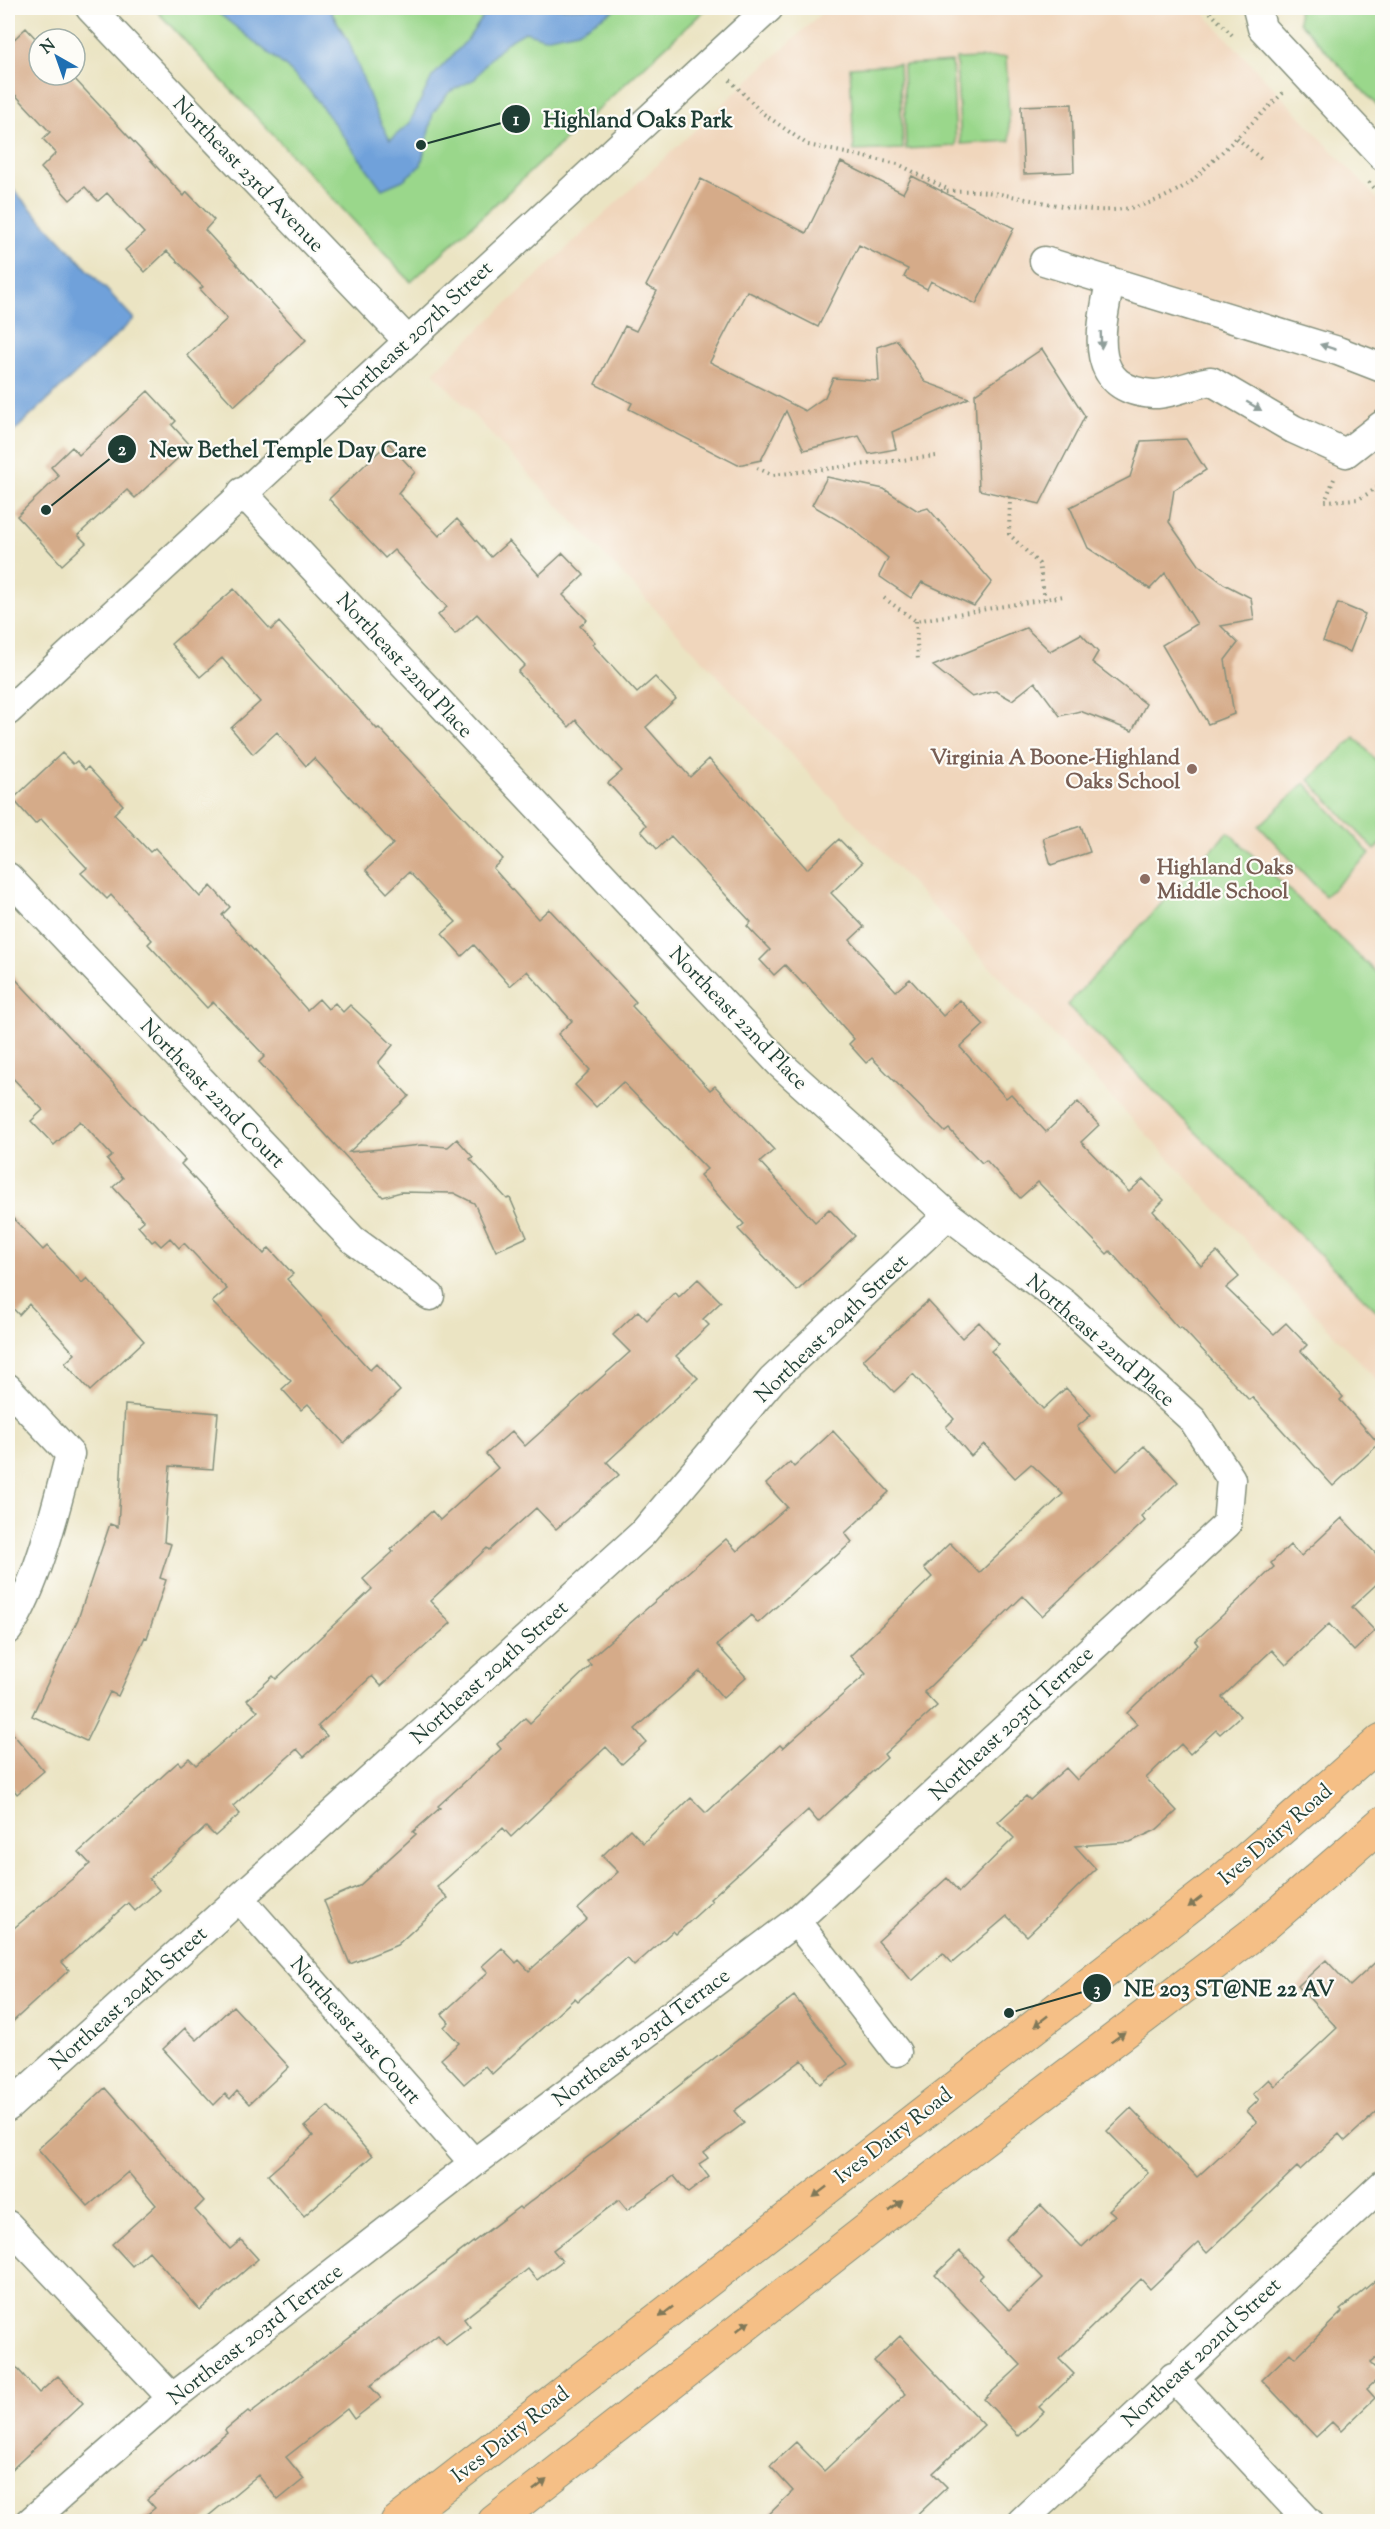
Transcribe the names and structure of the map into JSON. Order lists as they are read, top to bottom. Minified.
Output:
{"streets":{"main road":["Ives Dairy Road"],"street":["Northeast 23rd Avenue","Northeast 207th Street","Northeast 22nd Place","Northeast 22nd Court","Northeast 204th Street","Northeast 203rd Terrace","Northeast 21st Court","Northeast 202nd Street"]},"crossings":[["Northeast 23rd Avenue","Northeast 207th Street"],["Northeast 207th Street","Northeast 22nd Place"],["Northeast 22nd Place","Northeast 204th Street"],["Northeast 22nd Place","Northeast 203rd Terrace"],["Northeast 204th Street","Northeast 21st Court"],["Northeast 203rd Terrace","Northeast 21st Court"]],"places":["Highland Oaks Park","New Bethel Temple Day Care","Virginia A Boone-Highland Oaks School","Highland Oaks Middle School","NE 203 ST@NE 22 AV"],"north":"top left"}
